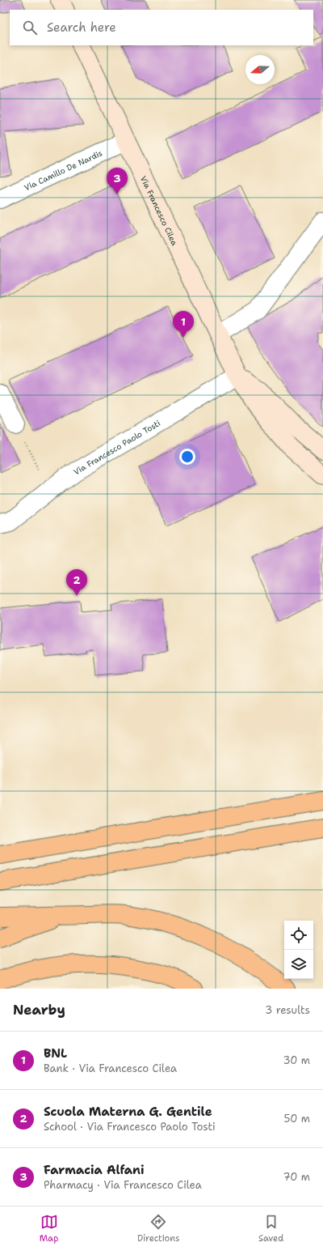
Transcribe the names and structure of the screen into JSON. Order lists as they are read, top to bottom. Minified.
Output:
{"streets":{"main road":["Via Francesco Cilea"],"street":["Via Camillo De Nardis","Via Francesco Paolo Tosti"]},"crossings":[["Via Camillo De Nardis","Via Francesco Cilea"],["Via Francesco Cilea","Via Francesco Paolo Tosti"]],"north":"left","page":{"search":"Search here","pins":["3","1","2"],"heading":["Nearby","3 results"],"list":[{"mark":"1","name":"BNL","note":"Bank · Via Francesco Cilea","value":"30 m"},{"mark":"2","name":"Scuola Materna G. Gentile","note":"School · Via Francesco Paolo Tosti","value":"50 m"},{"mark":"3","name":"Farmacia Alfani","note":"Pharmacy · Via Francesco Cilea","value":"70 m"}],"nav":["Map","Directions","Saved"]}}
